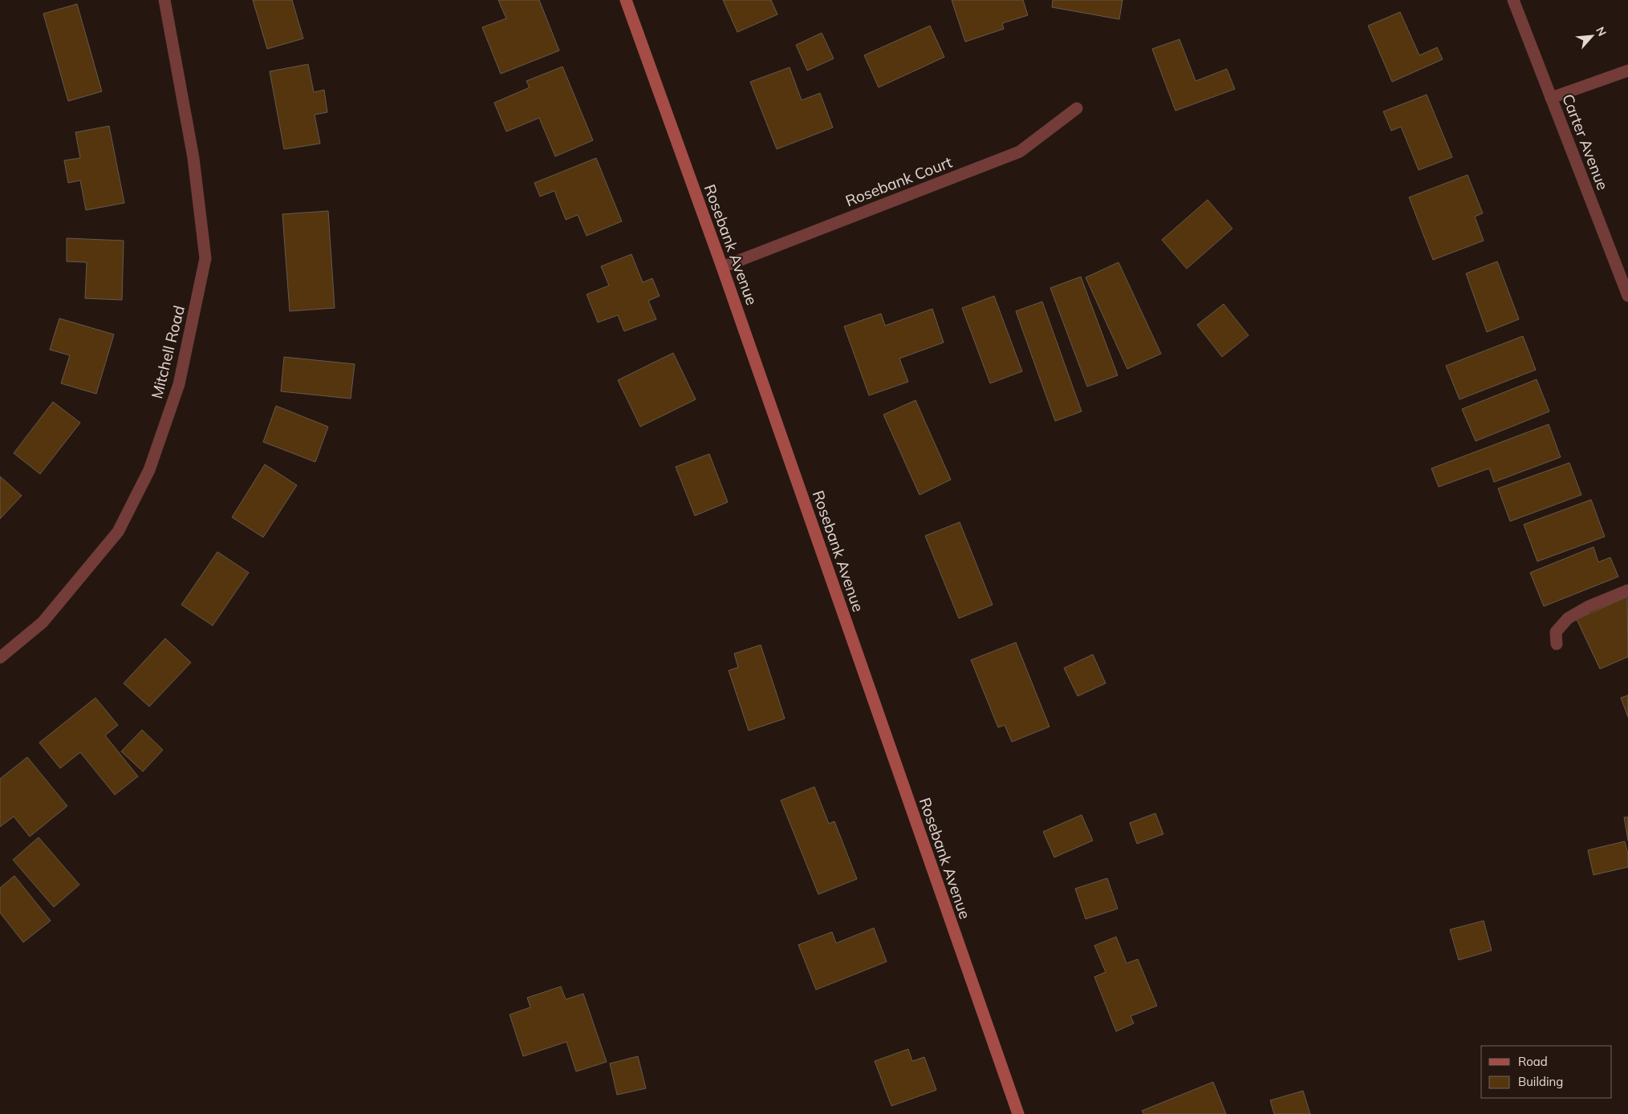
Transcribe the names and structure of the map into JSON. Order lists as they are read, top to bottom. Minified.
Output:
{"streets":{"street":["Carter Avenue","Rosebank Court","Rosebank Avenue","Mitchell Road"]},"crossings":[["Rosebank Court","Rosebank Avenue"]],"legend":["Road","Building"],"north":"top right"}
